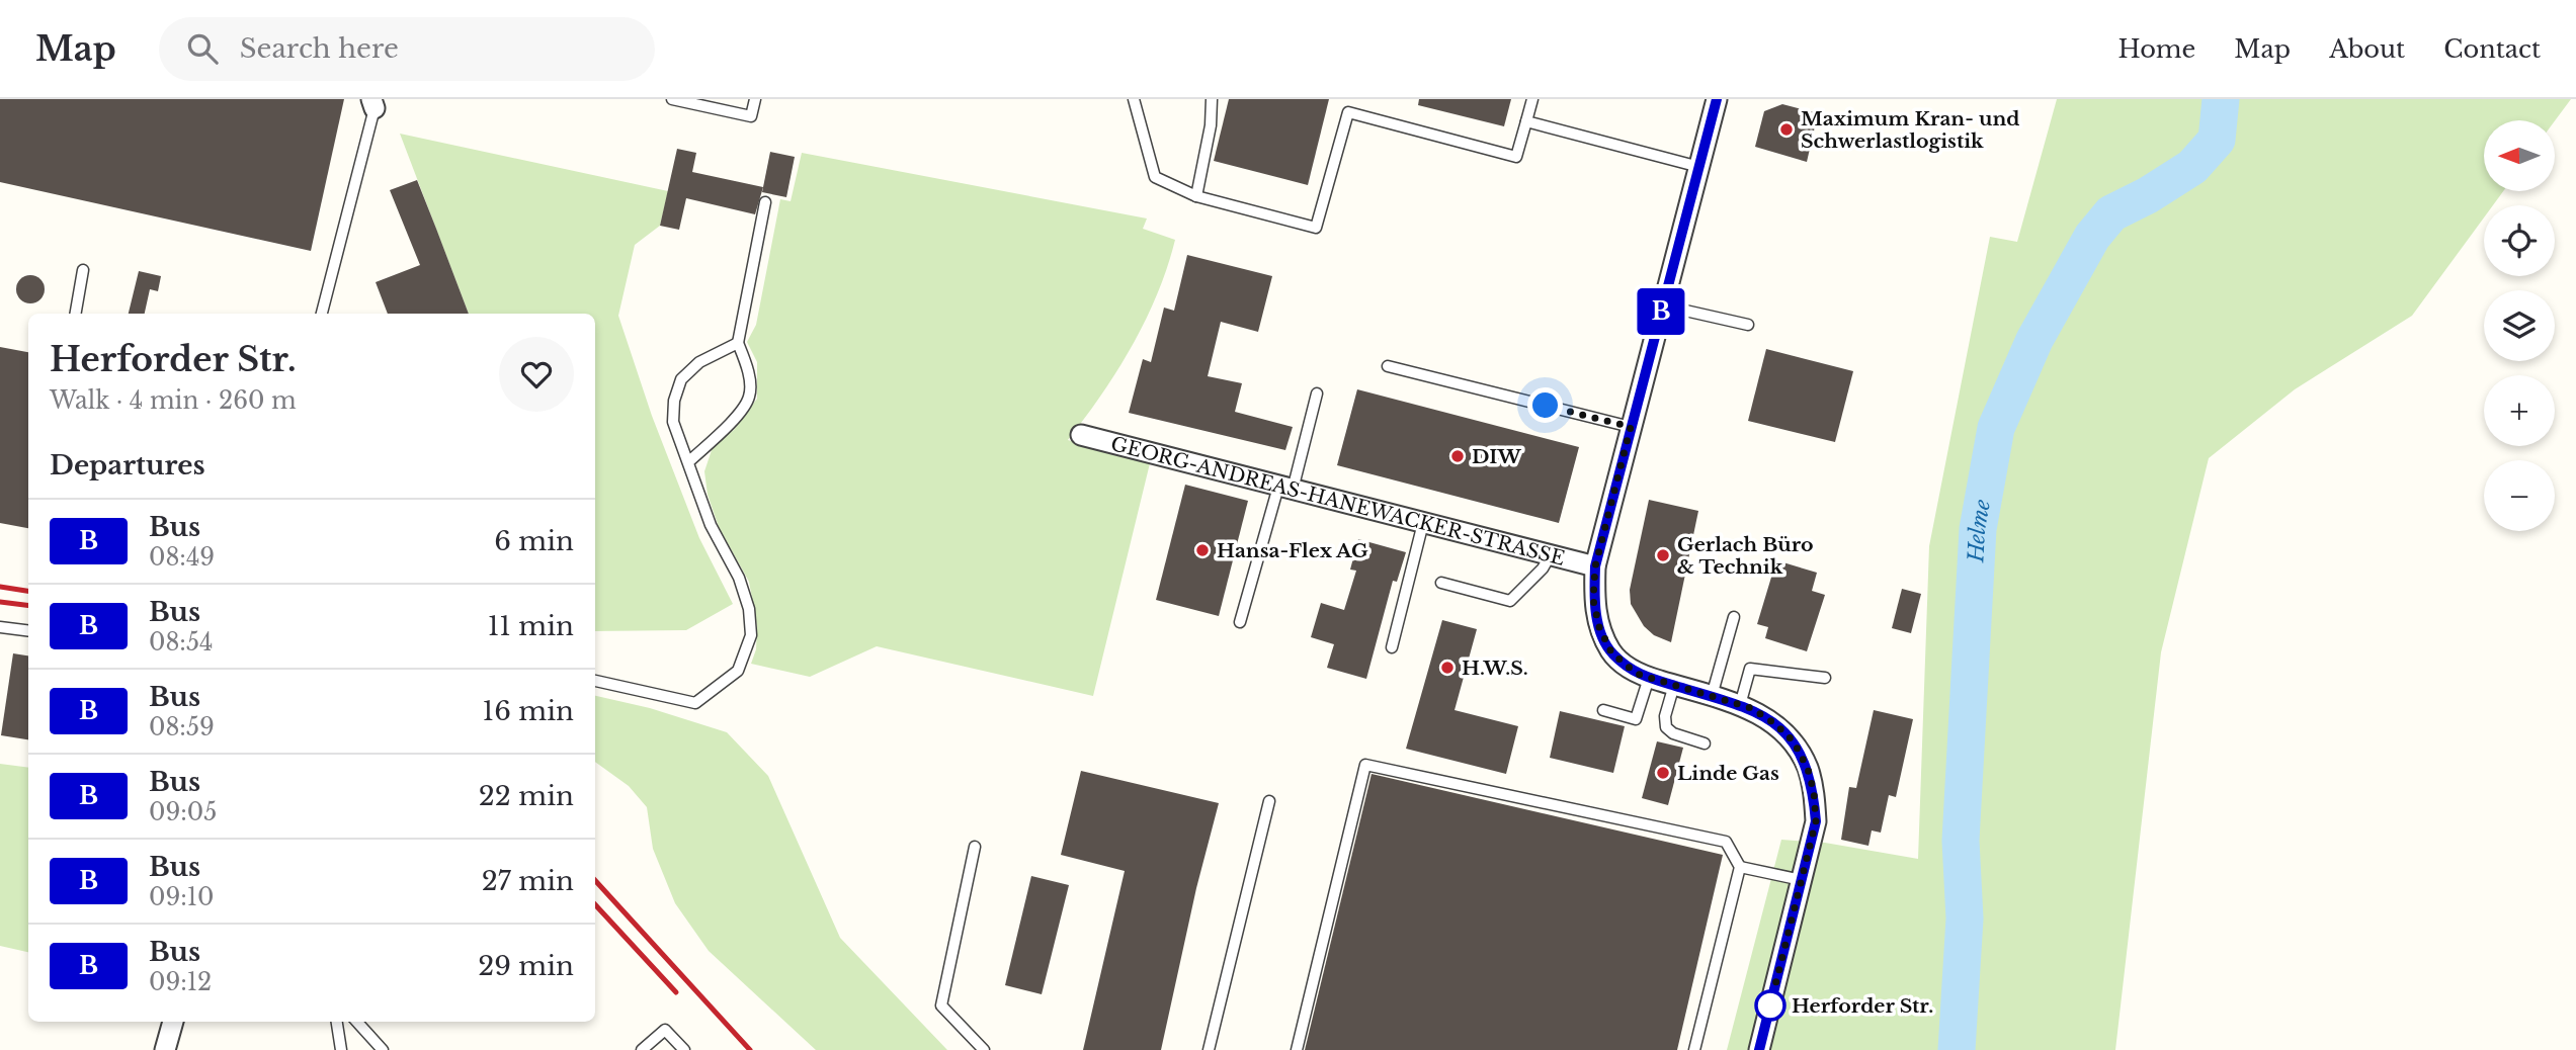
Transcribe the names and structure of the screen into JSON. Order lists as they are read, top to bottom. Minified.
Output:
{"streets":{"street":["GEORG-ANDREAS-HANEWACKER-STRASSE"]},"water":["Helme"],"places":["Maximum Kran- und Schwerlastlogistik","DIW","Hansa-Flex AG","Gerlach Büro & Technik","H.W.S.","Linde Gas","Herforder Str."],"lines":["bus line B"],"north":"left","page":{"header":"Map","search":"Search here","nav":["Home","Map","About","Contact"],"on_map":"B","map_buttons":["+","−"],"heading":[["Herforder Str.","Walk · 4 min · 260 m"],"Departures"],"list":[{"mark":"B","name":"Bus","note":"08:49","value":"6 min"},{"mark":"B","name":"Bus","note":"08:54","value":"11 min"},{"mark":"B","name":"Bus","note":"08:59","value":"16 min"},{"mark":"B","name":"Bus","note":"09:05","value":"22 min"},{"mark":"B","name":"Bus","note":"09:10","value":"27 min"},{"mark":"B","name":"Bus","note":"09:12","value":"29 min"}]}}
